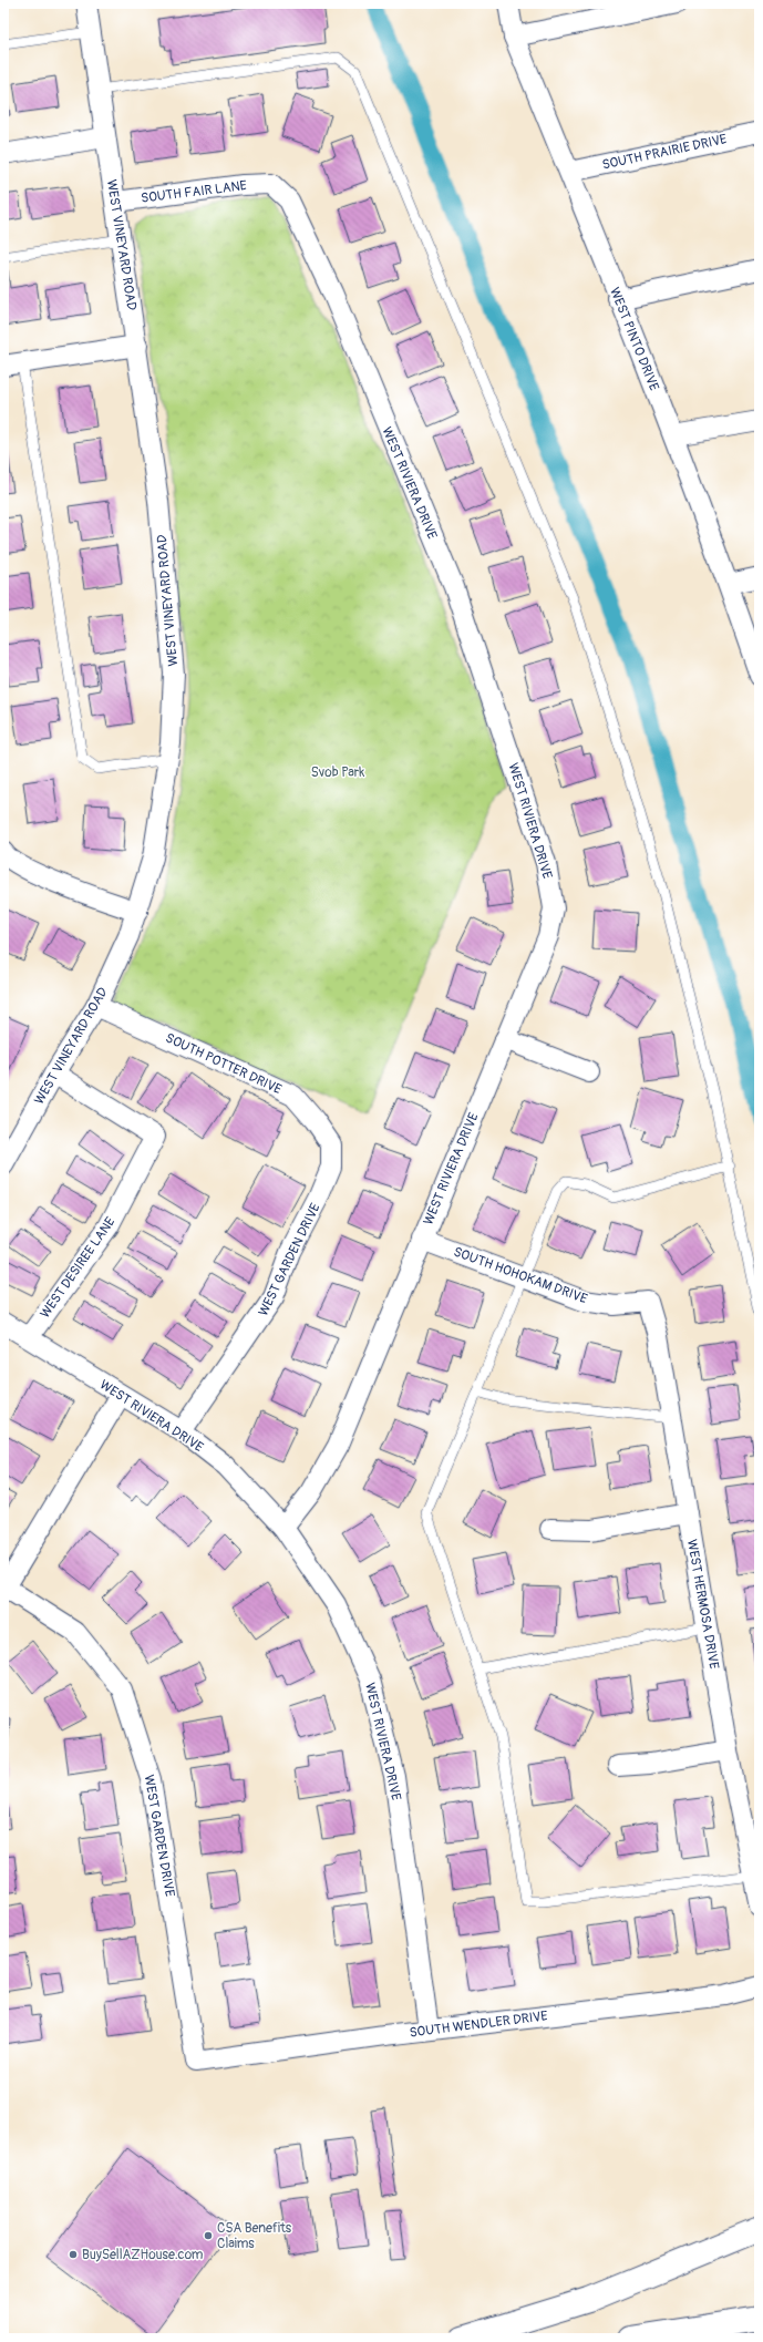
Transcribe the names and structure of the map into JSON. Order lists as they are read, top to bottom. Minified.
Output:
{"streets":{"street":["SOUTH PRAIRIE DRIVE","SOUTH FAIR LANE","WEST VINEYARD ROAD","WEST PINTO DRIVE","WEST RIVIERA DRIVE","SOUTH POTTER DRIVE","WEST GARDEN DRIVE","WEST DESIREE LANE","SOUTH HOHOKAM DRIVE","WEST HERMOSA DRIVE","SOUTH WENDLER DRIVE"]},"crossings":[["SOUTH PRAIRIE DRIVE","WEST PINTO DRIVE"],["SOUTH FAIR LANE","WEST VINEYARD ROAD"],["SOUTH FAIR LANE","WEST RIVIERA DRIVE"],["WEST VINEYARD ROAD","SOUTH POTTER DRIVE"],["WEST VINEYARD ROAD","WEST DESIREE LANE"],["WEST RIVIERA DRIVE","WEST GARDEN DRIVE"],["WEST RIVIERA DRIVE","WEST DESIREE LANE"],["WEST RIVIERA DRIVE","SOUTH HOHOKAM DRIVE"],["WEST RIVIERA DRIVE","SOUTH WENDLER DRIVE"],["SOUTH POTTER DRIVE","WEST GARDEN DRIVE"],["WEST GARDEN DRIVE","SOUTH WENDLER DRIVE"],["SOUTH HOHOKAM DRIVE","WEST HERMOSA DRIVE"]],"parks":["Svob Park"],"places":["CSA Benefits Claims","BuySellAZHouse.com"]}
